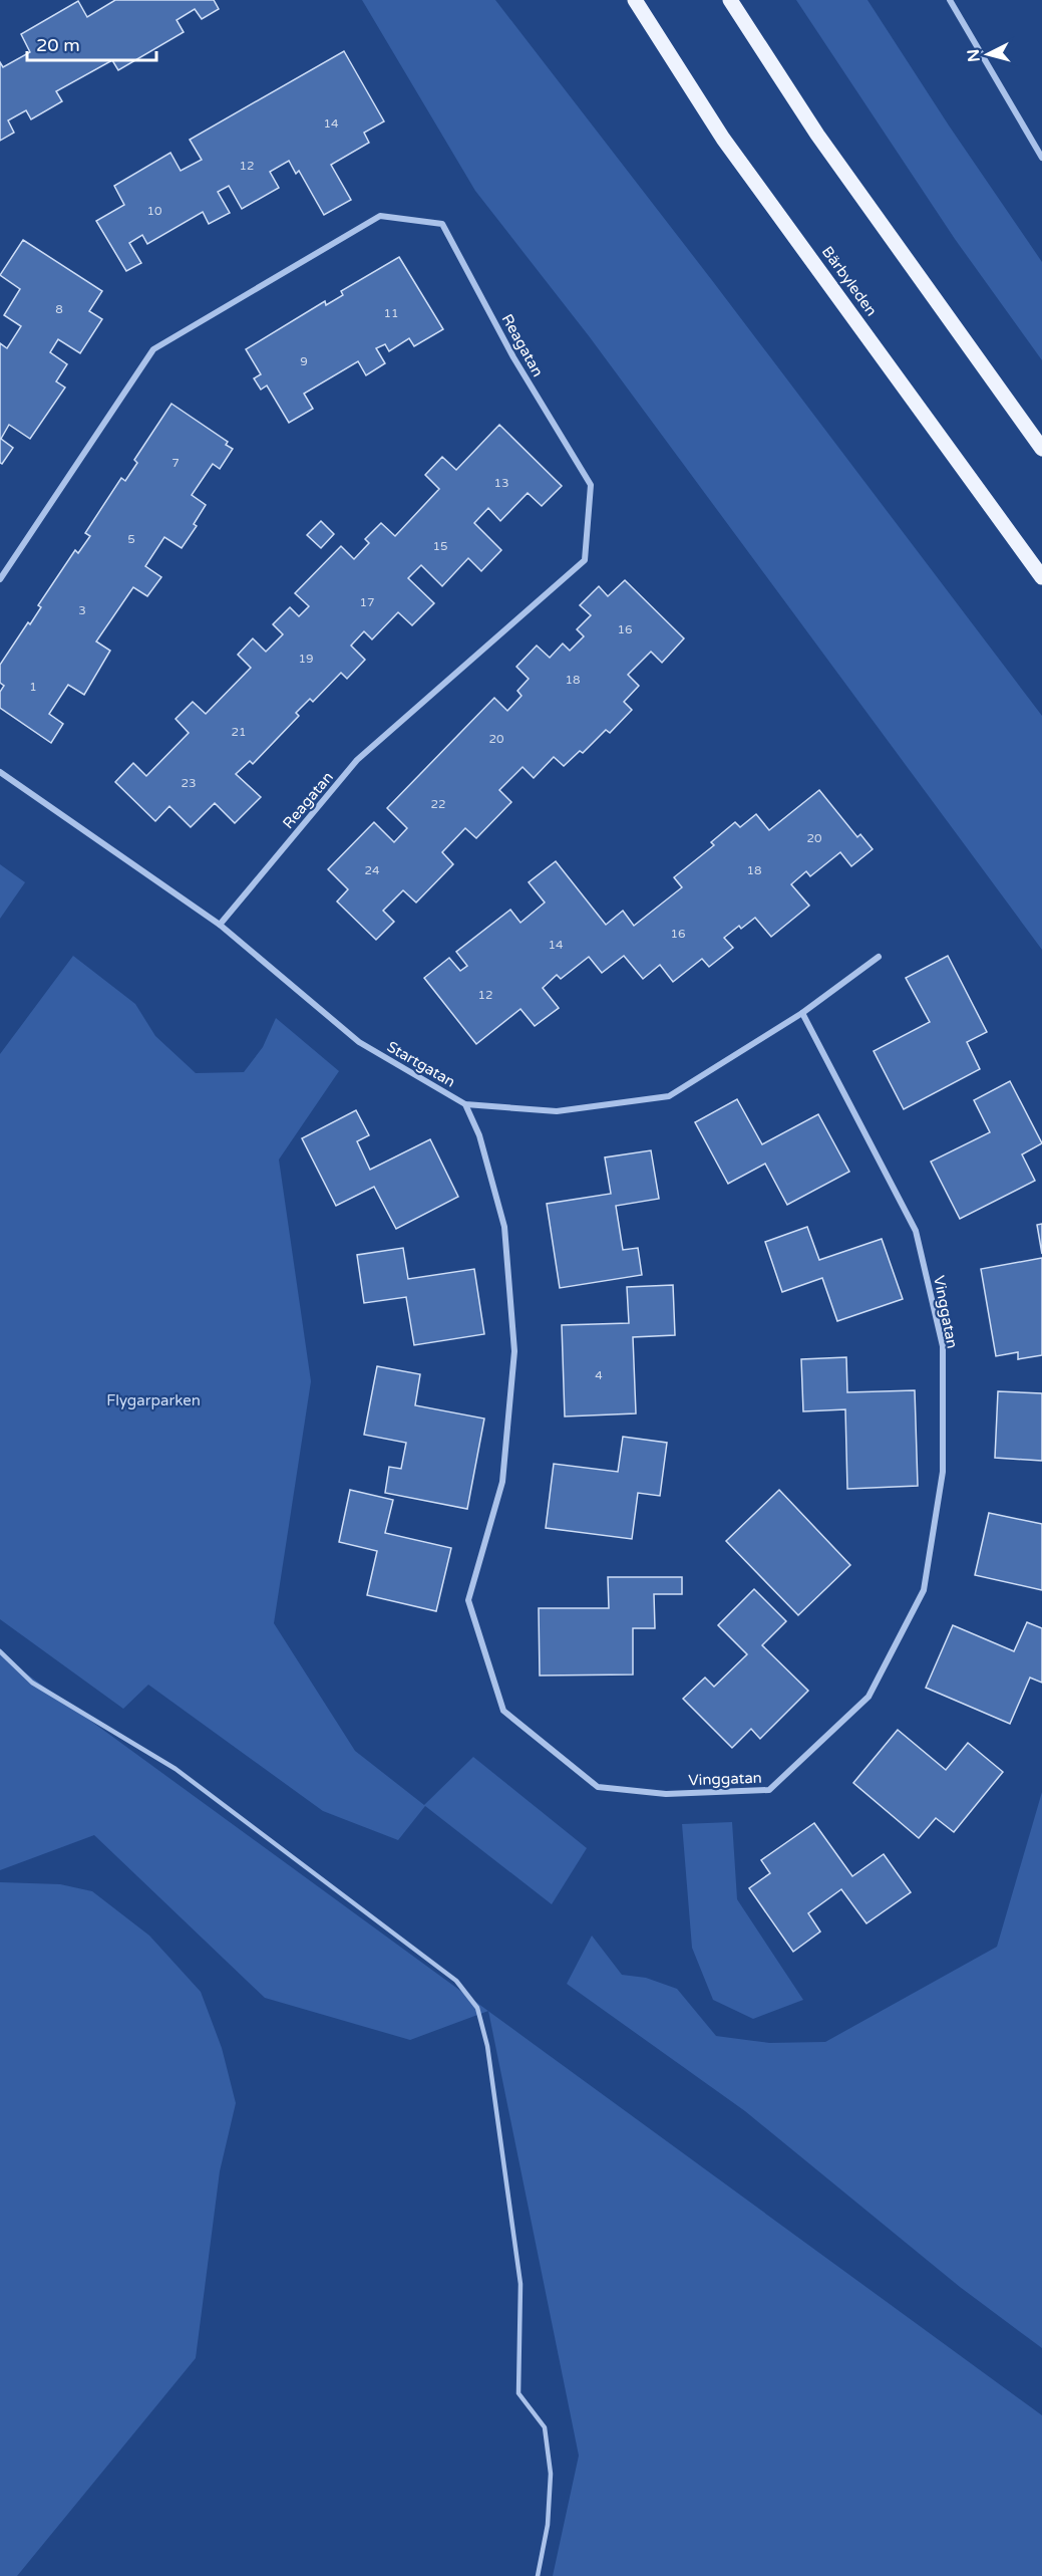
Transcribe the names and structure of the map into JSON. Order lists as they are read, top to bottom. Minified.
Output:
{"streets":{"main road":["Bärbyleden"],"street":["Reagatan","Startgatan","Vinggatan"]},"crossings":[["Reagatan","Startgatan"],["Startgatan","Vinggatan"]],"parks":["Flygarparken"],"house_numbers":["14","12","10","8","11","9","7","13","5","15","17","3","16","19","18","1","21","20","23","22","20","24","18","16","14","12","4"],"scale_bar":"20 m","north":"left"}
